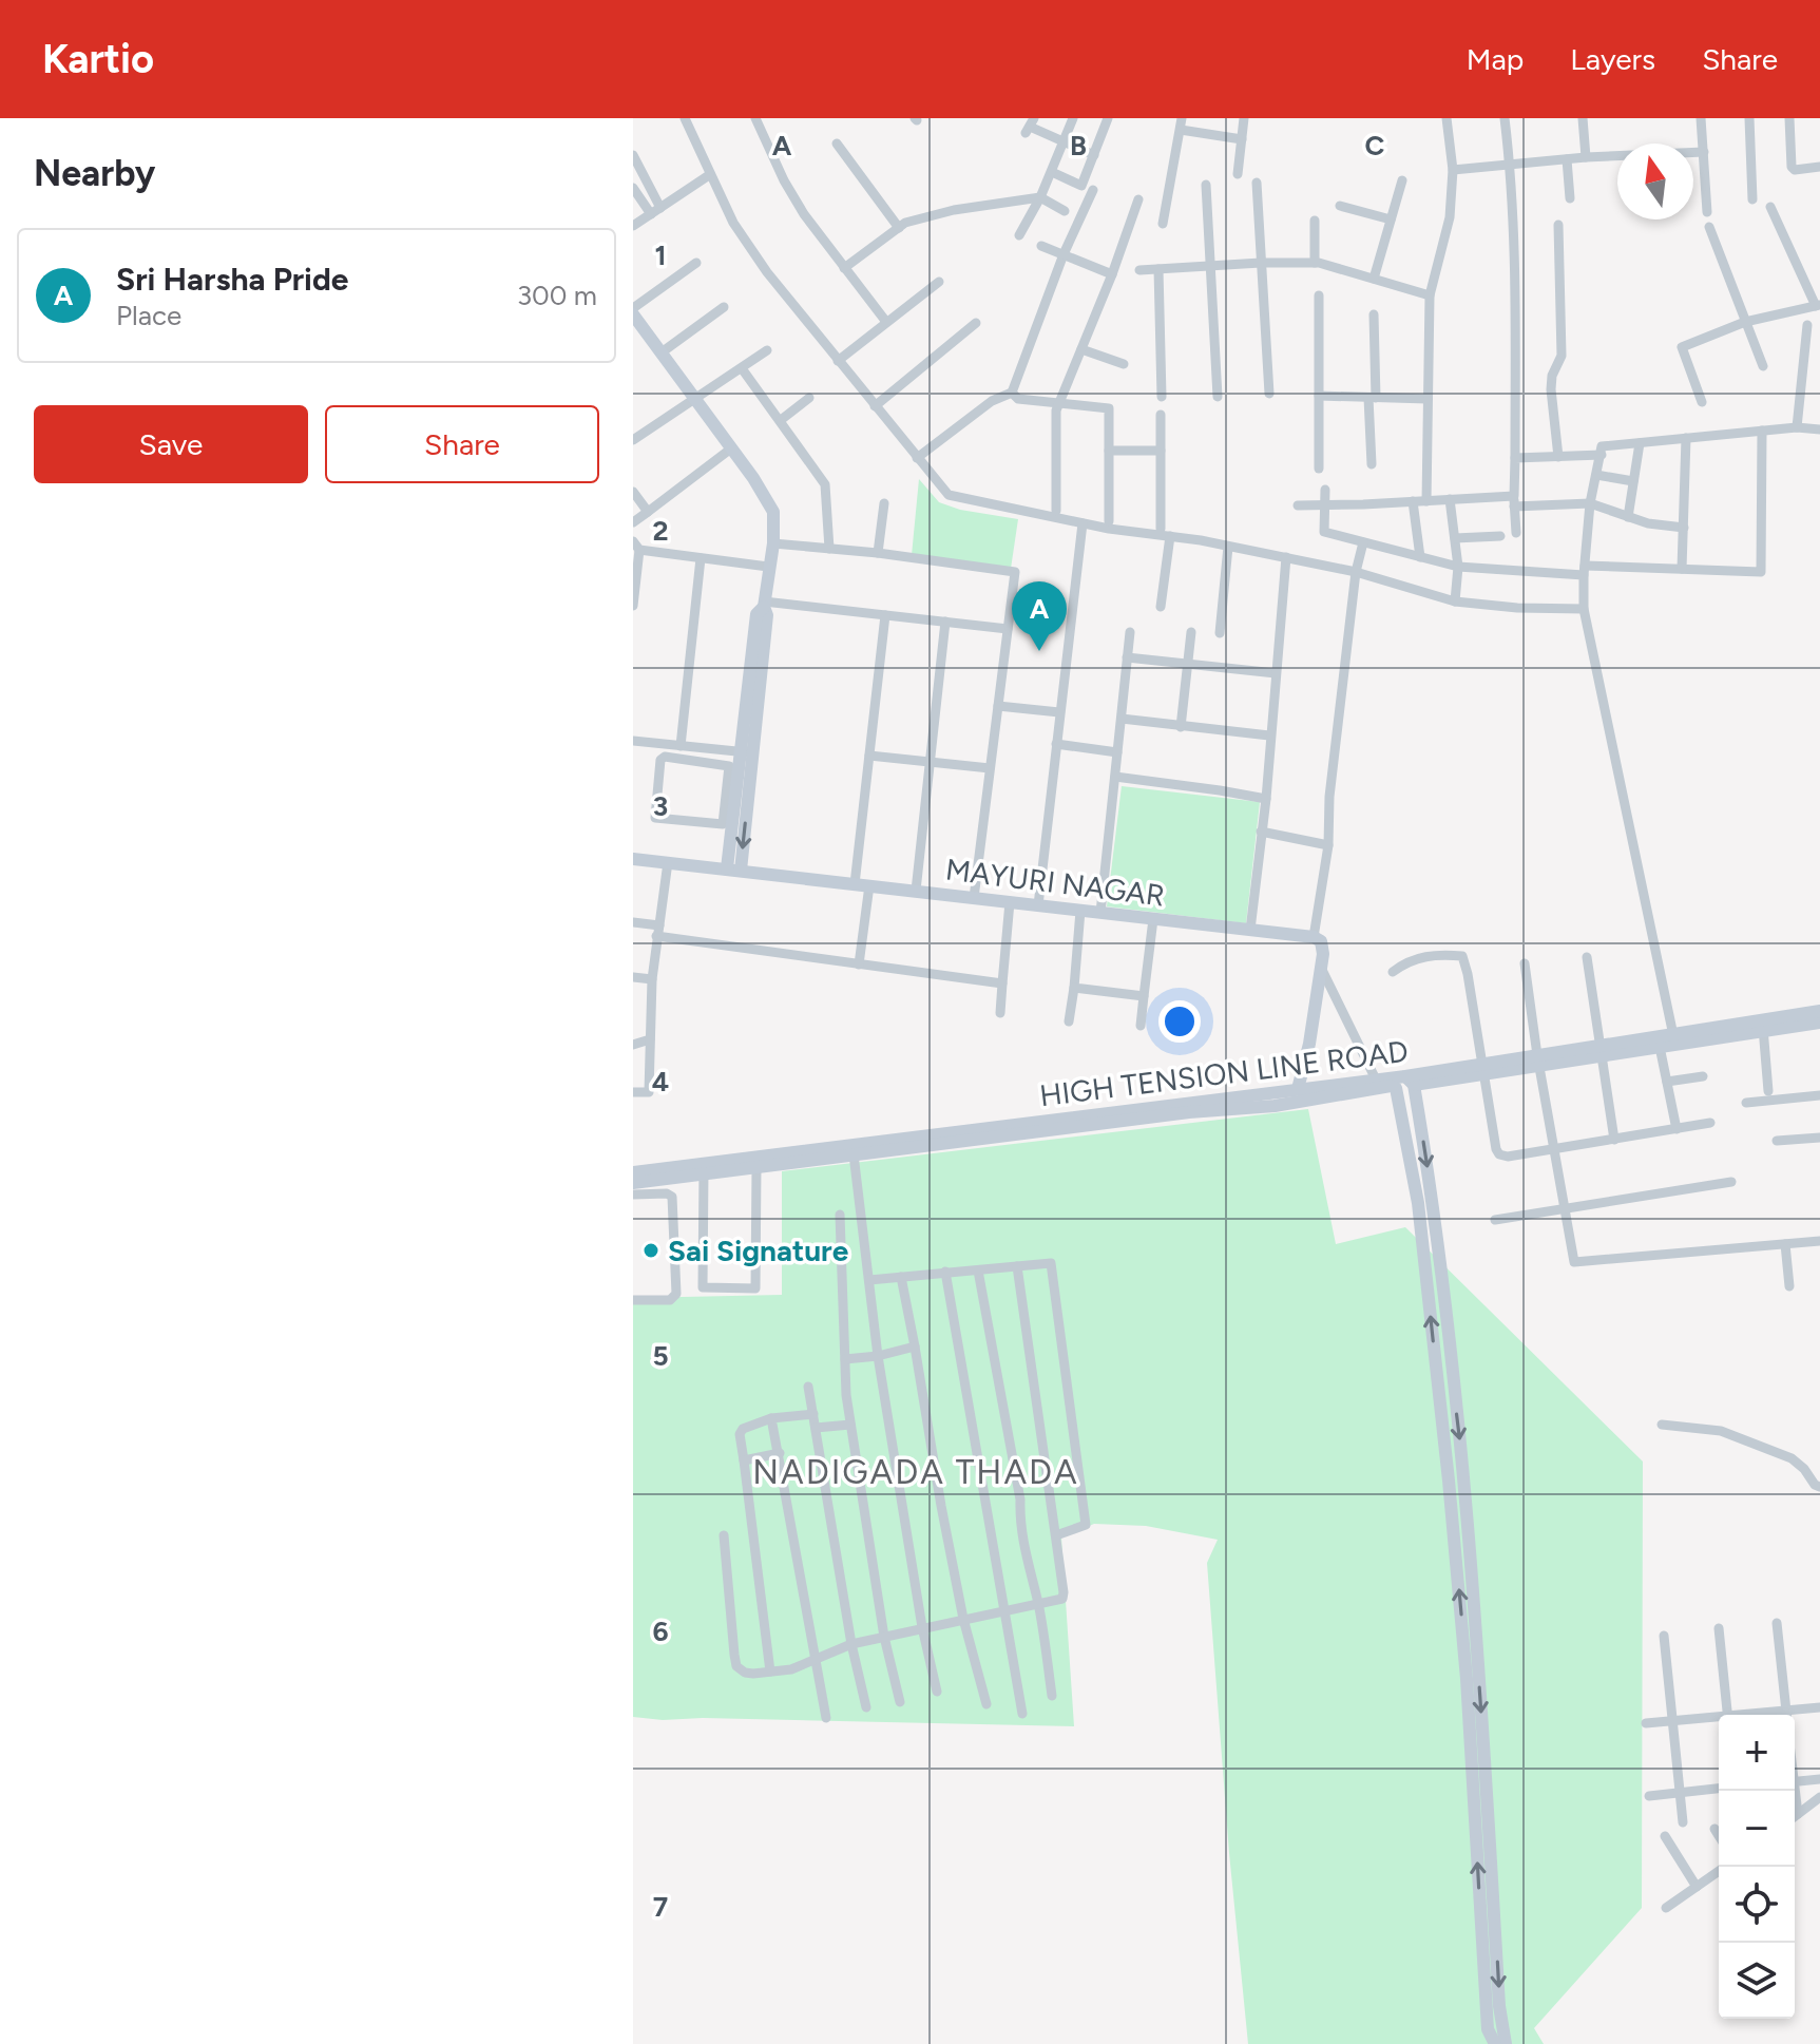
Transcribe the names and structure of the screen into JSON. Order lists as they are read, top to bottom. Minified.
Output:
{"streets":{"main road":["MAYURI NAGAR","HIGH TENSION LINE ROAD"]},"districts":["NADIGADA THADA"],"places":["Sai Signature"],"north":"top","page":{"header":"Kartio","nav":["Map","Layers","Share"],"heading":"Nearby","list":[{"mark":"A","name":"Sri Harsha Pride","note":"Place","value":"300 m"}],"buttons":["Save","Share"],"pins":"A","map_buttons":["+","−"]},"grid":{"columns":["A","B","C"],"rows":["1","2","3","4","5","6","7"]}}
